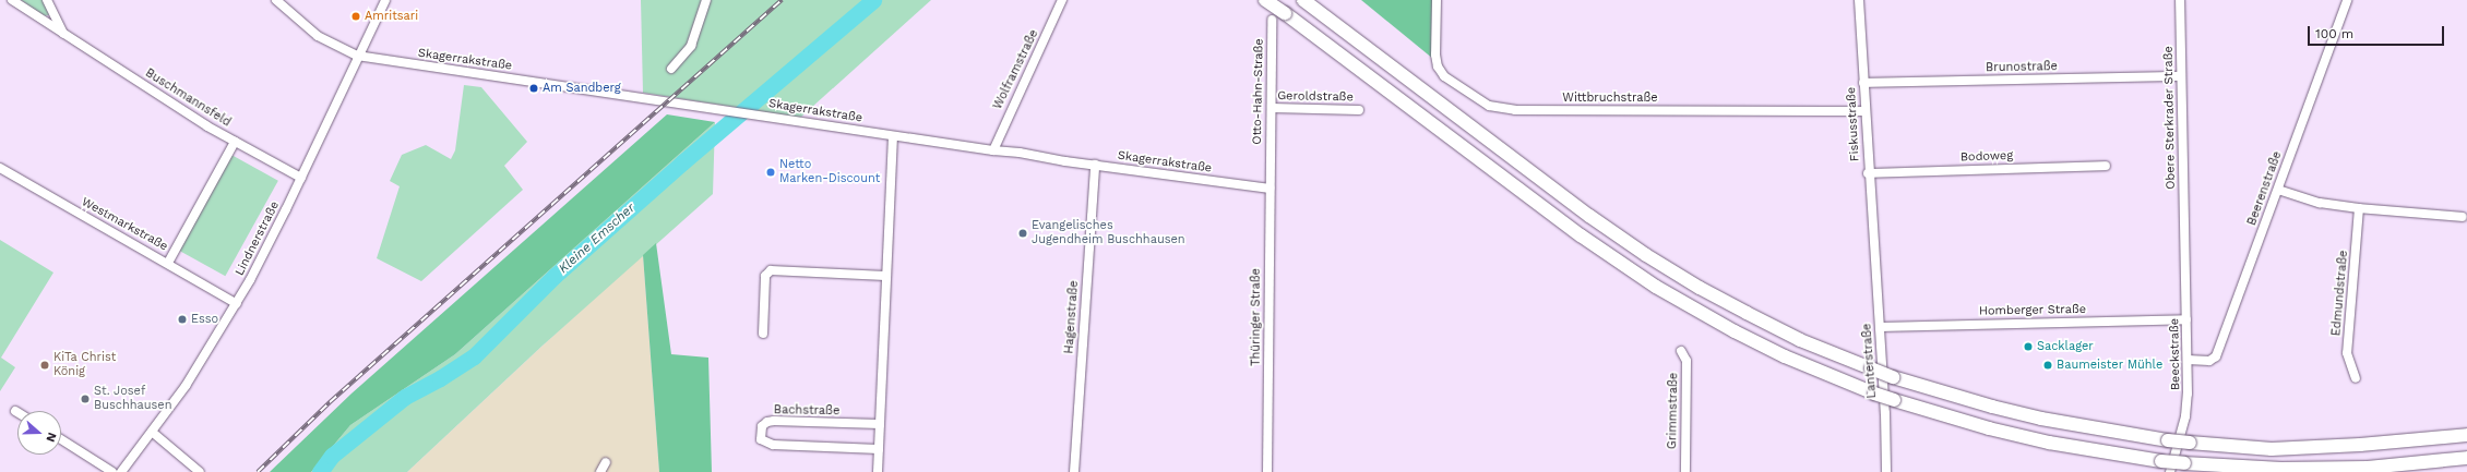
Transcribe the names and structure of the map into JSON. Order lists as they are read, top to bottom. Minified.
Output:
{"streets":{"street":["Skagerrakstraße","Brunostraße","Wolframstraße","Otto-Hahn-Straße","Geroldstraße","Buschmannsfeld","Wittbruchstraße","Obere Sterkrader Straße","Fiskusstraße","Bodoweg","Beerenstraße","Westmarkstraße","Lindnerstraße","Edmundstraße","Homberger Straße","Hagenstraße","Thüringer Straße","Beeckstraße","Lanterstraße","Bachstraße","Grimmstraße"]},"crossings":[["Skagerrakstraße","Wolframstraße"],["Skagerrakstraße","Lindnerstraße"],["Skagerrakstraße","Hagenstraße"],["Skagerrakstraße","Thüringer Straße"],["Brunostraße","Obere Sterkrader Straße"],["Brunostraße","Fiskusstraße"],["Otto-Hahn-Straße","Geroldstraße"],["Otto-Hahn-Straße","Thüringer Straße"],["Buschmannsfeld","Lindnerstraße"],["Wittbruchstraße","Fiskusstraße"],["Obere Sterkrader Straße","Beeckstraße"],["Fiskusstraße","Bodoweg"],["Fiskusstraße","Lanterstraße"],["Beerenstraße","Beeckstraße"],["Westmarkstraße","Lindnerstraße"],["Homberger Straße","Beeckstraße"],["Homberger Straße","Lanterstraße"]],"water":["Kleine Emscher"],"places":["Amritsari","Am Sandberg","Netto Marken-Discount","Evangelisches Jugendheim Buschhausen","Esso","Sacklager","KiTa Christ König","Baumeister Mühle","St. Josef Buschhausen"],"scale_bar":"100 m","north":"right"}
